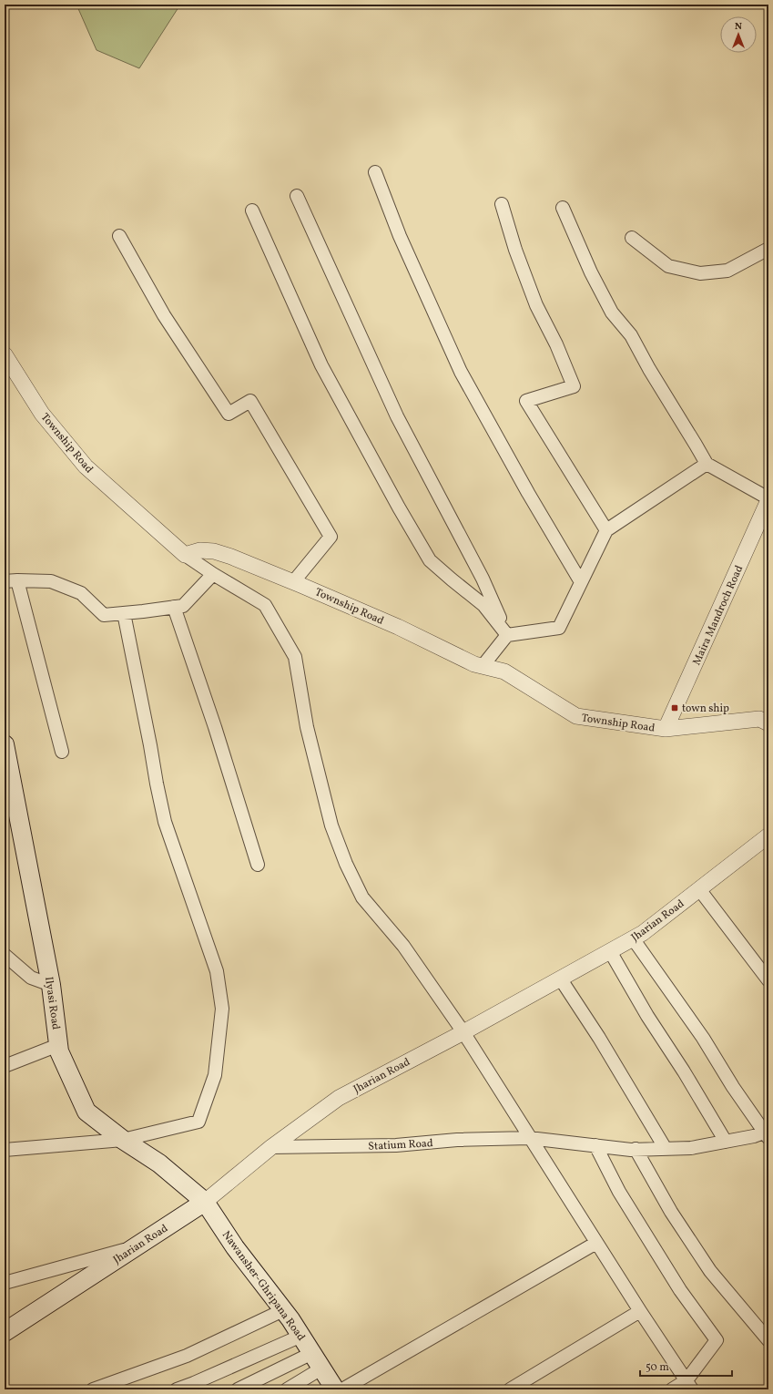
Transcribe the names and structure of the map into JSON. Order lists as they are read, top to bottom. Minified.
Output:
{"streets":{"main road":["Jharian Road","Ilyasi Road","Nawansher-Ghripana Road"],"street":["Township Road","Maira Mandroch Road","Statium Road"]},"crossings":[["Township Road","Maira Mandroch Road"],["Jharian Road","Ilyasi Road"],["Jharian Road","Statium Road"],["Jharian Road","Nawansher-Ghripana Road"],["Ilyasi Road","Nawansher-Ghripana Road"]],"places":{"transit":["town ship"]},"scale_bar":"50 m","north":"top"}
